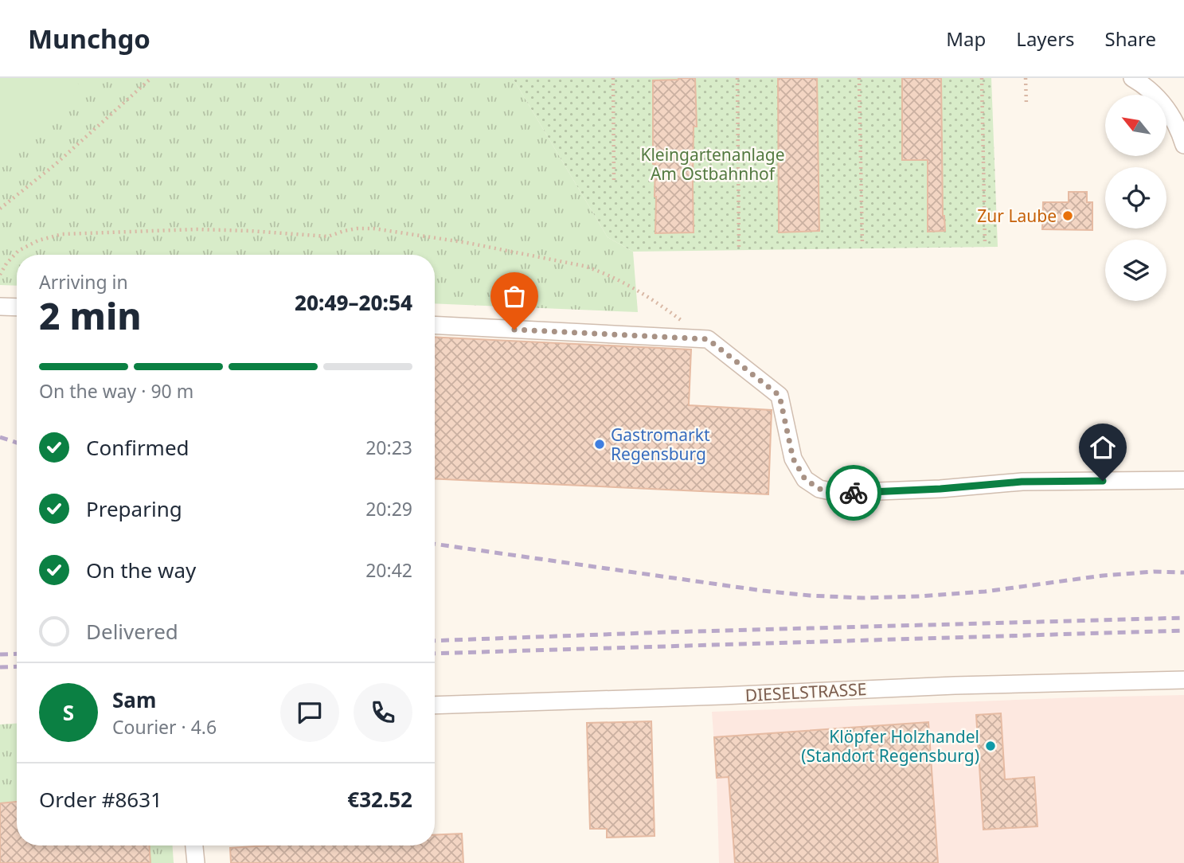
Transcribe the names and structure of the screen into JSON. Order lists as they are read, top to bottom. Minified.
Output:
{"streets":{"street":["DIESELSTRASSE"]},"parks":["Kleingartenanlage Am Ostbahnhof"],"places":["Zur Laube","Gastromarkt Regensburg","Klöpfer Holzhandel (Standort Regensburg)"],"north":"top left","page":{"header":"Munchgo","nav":["Map","Layers","Share"],"heading":["2 min","Arriving in","20:49–20:54"],"panel":["Sam","Courier · 4.6","Order #8631","€32.52"],"bar":"On the way · 90 m","list":[["Confirmed","20:23"],["Preparing","20:29"],["On the way","20:42"],"Delivered"],"round":"S"}}
